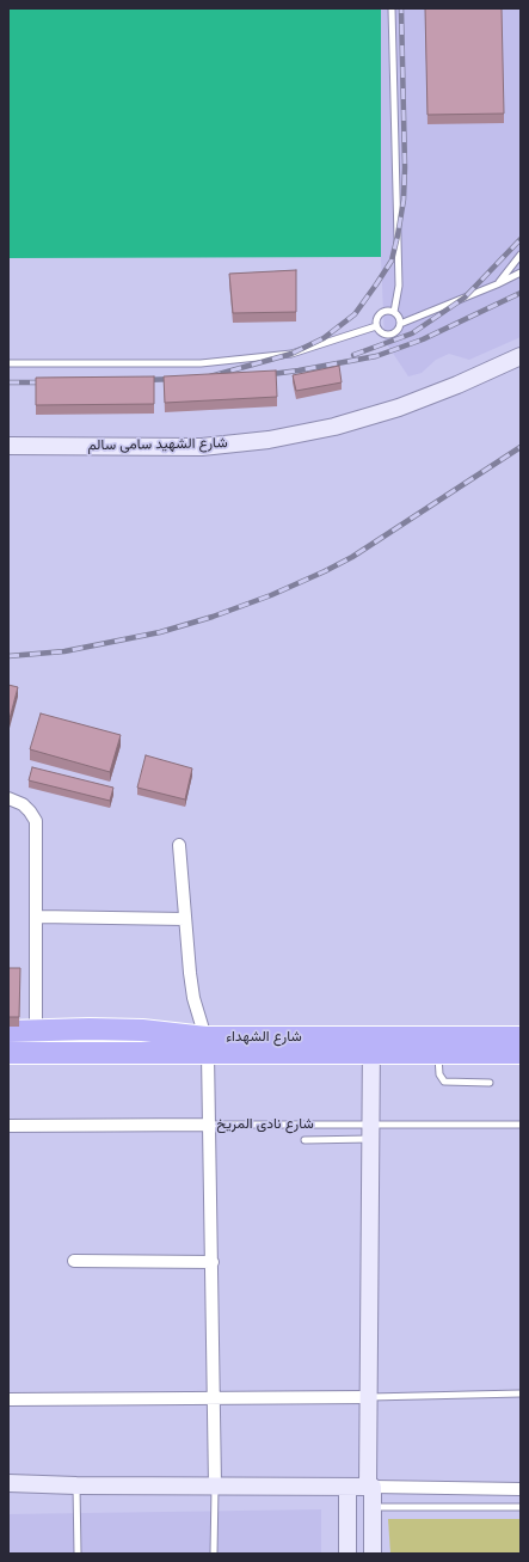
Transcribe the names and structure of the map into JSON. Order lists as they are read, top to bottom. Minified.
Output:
{"streets":{"highway":["شارع الشهداء"],"street":["شارع الشهيد سامى سالم","شارع نادى المريخ"]}}
